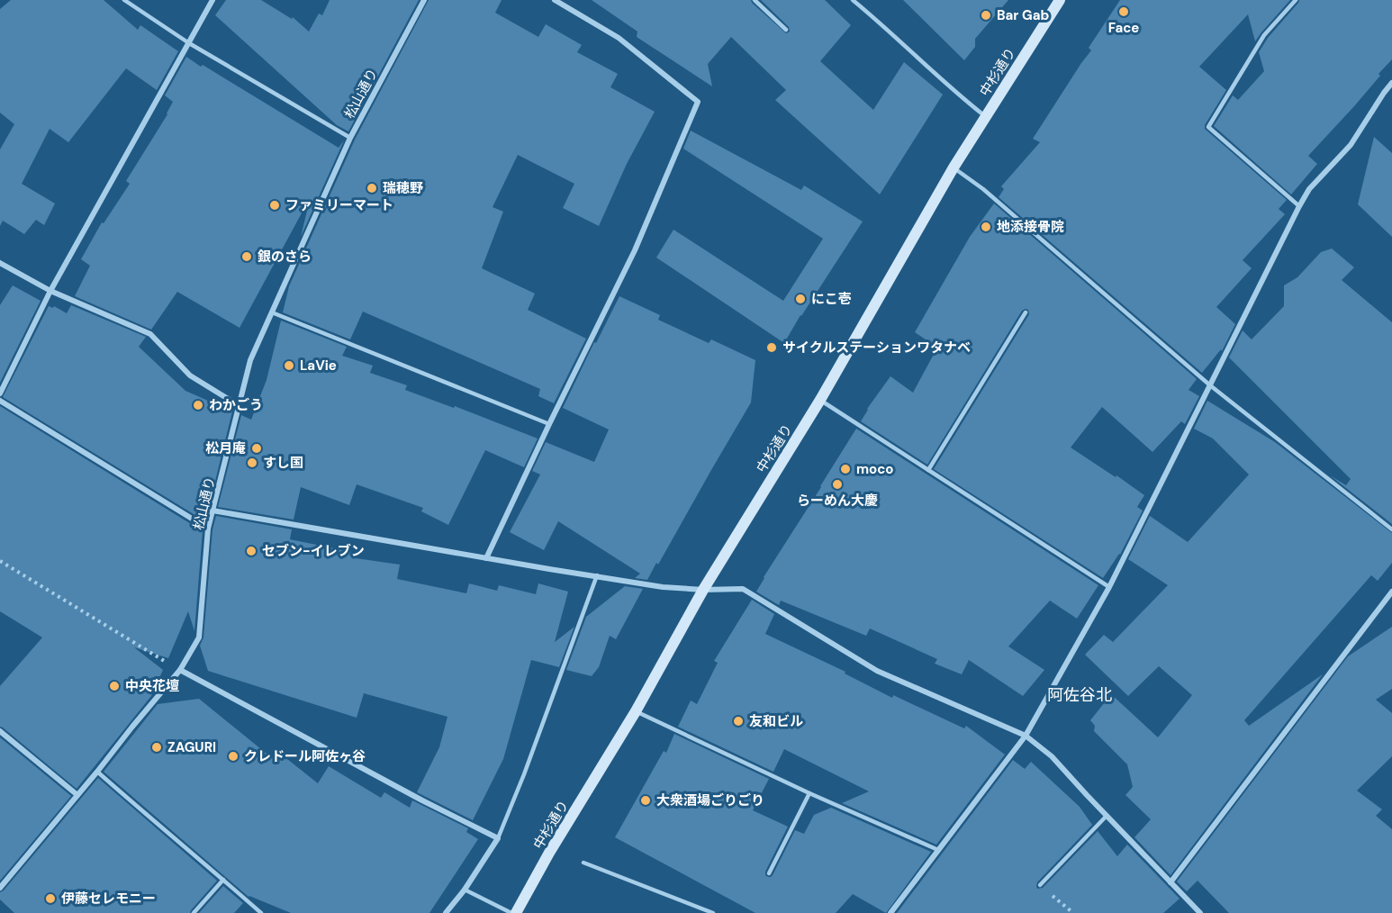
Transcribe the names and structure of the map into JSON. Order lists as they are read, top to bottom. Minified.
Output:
{"streets":{"main road":["中杉通り"],"street":["松山通り"]},"districts":["阿佐谷北"],"places":["Face","Bar Gab","瑞穂野","ファミリーマート","地添接骨院","銀のさら","にこ壱","サイクルステーションワタナベ","LaVie","わかごう","松月庵","すし国","moco","らーめん大慶","セブン-イレブン","中央花壇","友和ビル","ZAGURI","クレドール阿佐ヶ谷","大衆酒場ごりごり","伊藤セレモニー"]}
